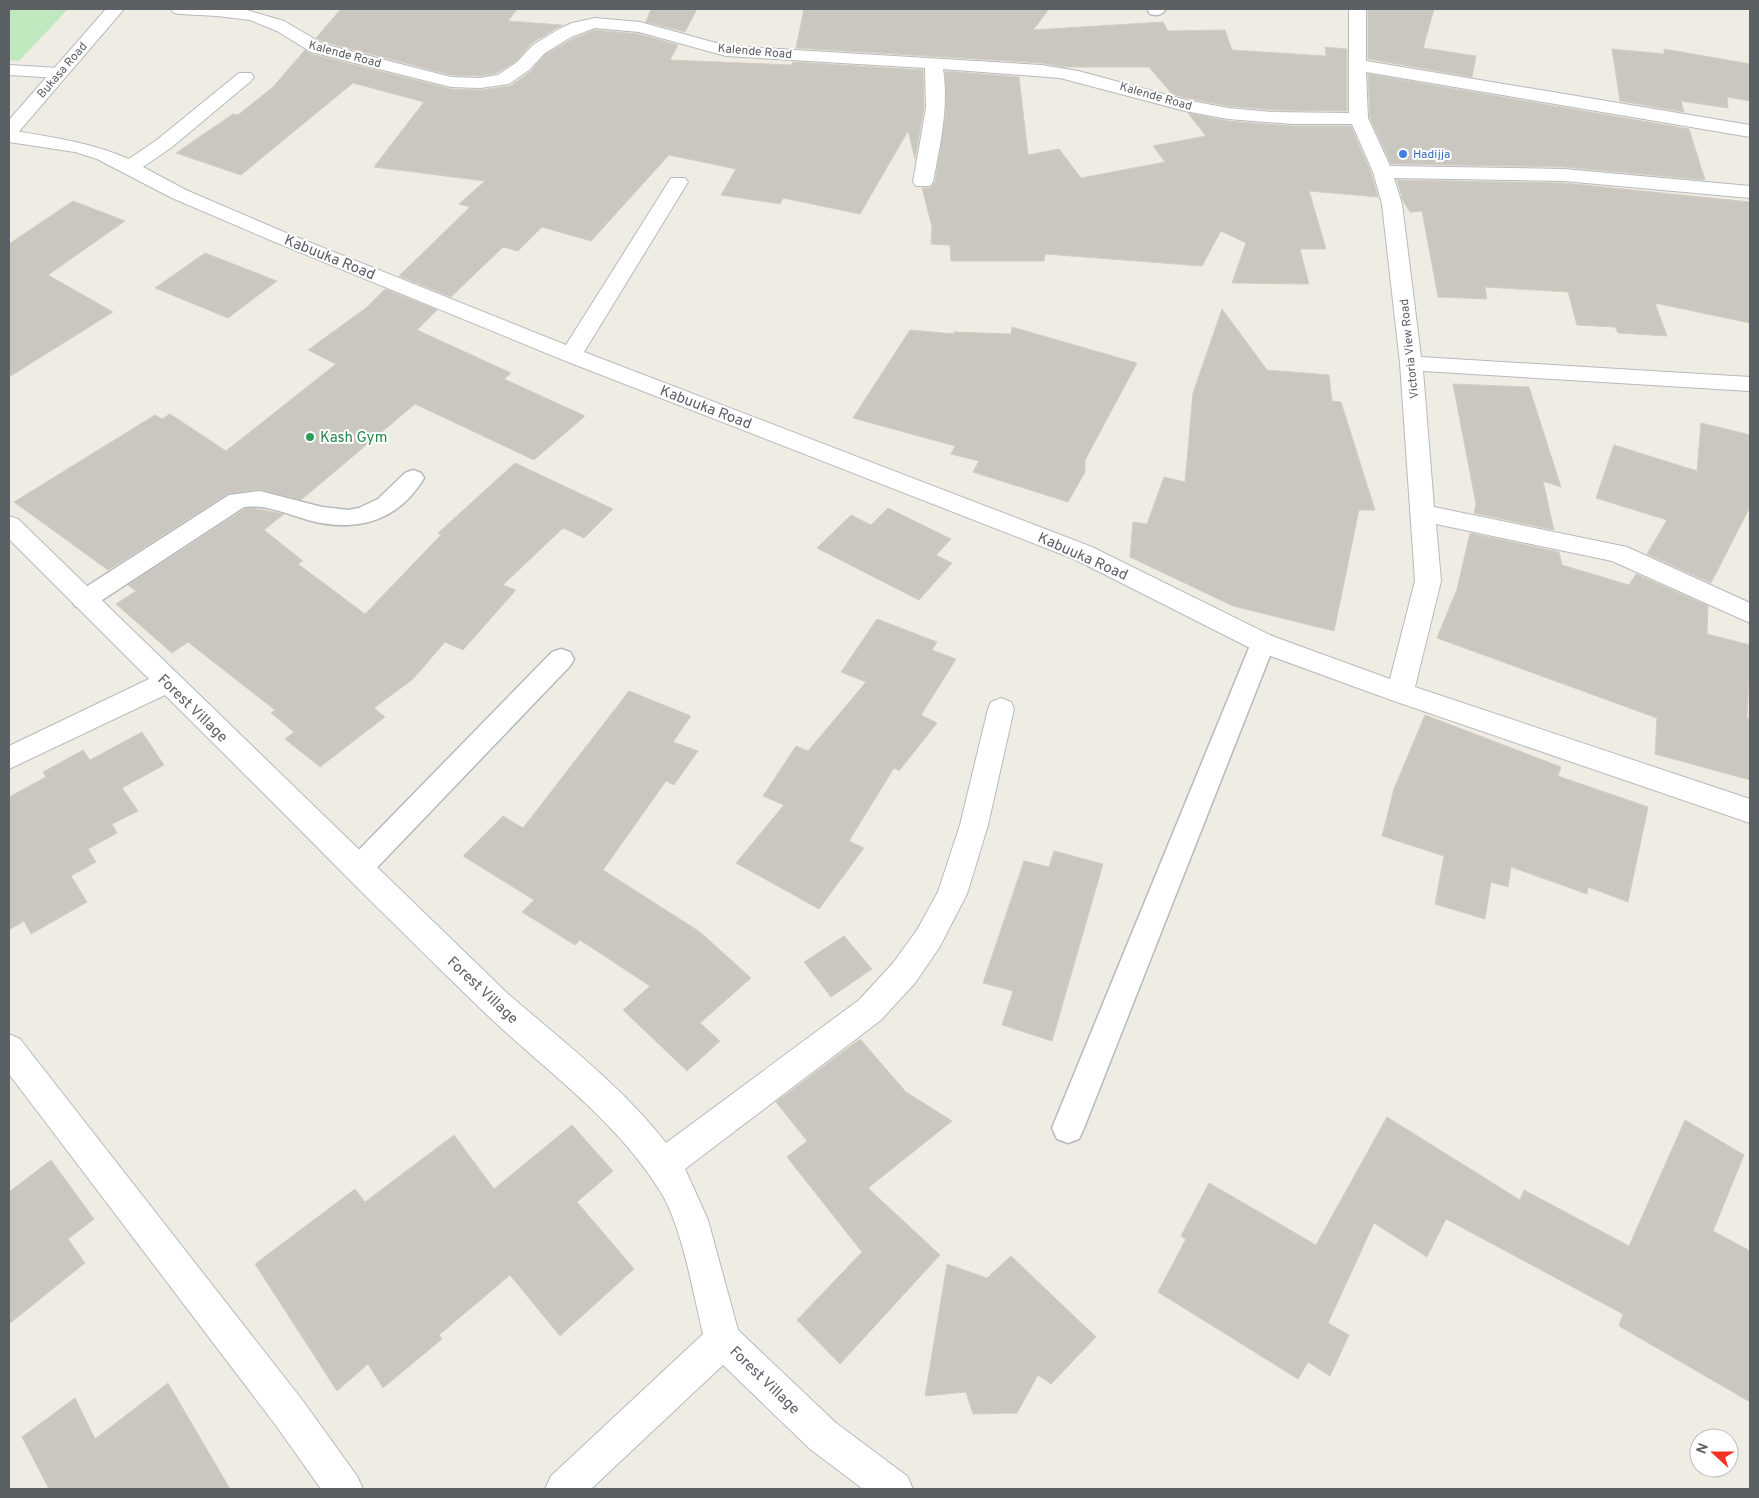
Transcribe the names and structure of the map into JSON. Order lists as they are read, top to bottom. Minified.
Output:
{"streets":{"street":["Kalende Road","Bukasa Road","Kabuuka Road","Victoria View Road","Forest Village"]},"crossings":[["Kalende Road","Victoria View Road"],["Kabuuka Road","Victoria View Road"]],"places":["Hadijja","Kash Gym"],"north":"left"}
